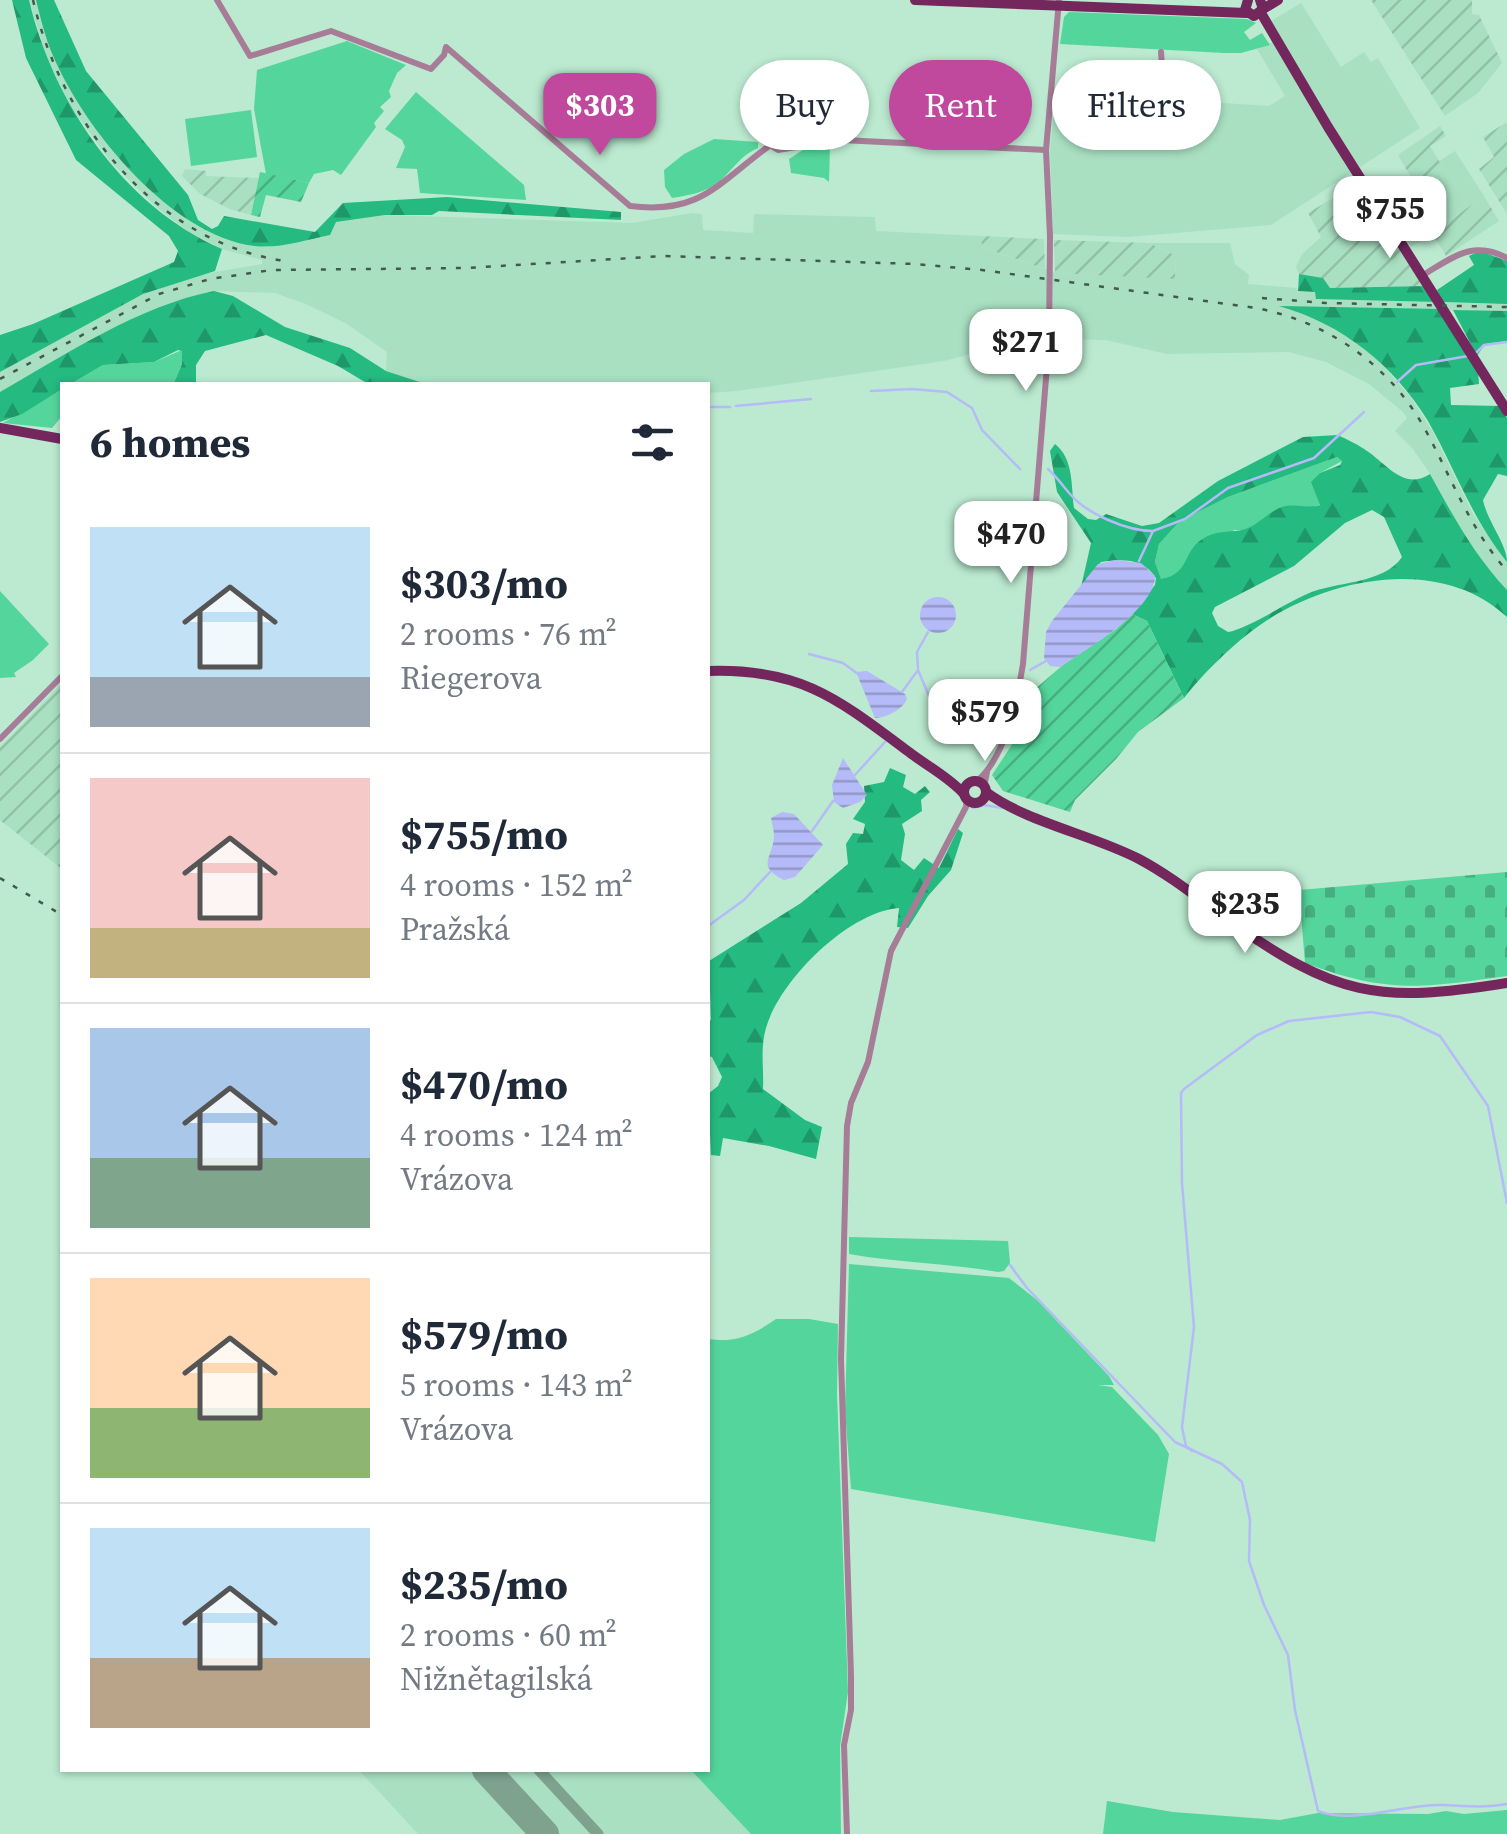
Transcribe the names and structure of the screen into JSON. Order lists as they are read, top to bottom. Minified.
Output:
{"page":{"chip":["Buy","Rent","Filters"],"price":["$303","$755","$271","$470","$579","$235"],"heading":"6 homes","list":[{"name":"$303/mo","note":"2 rooms · 76 m² · Riegerova"},{"name":"$755/mo","note":"4 rooms · 152 m² · Pražská"},{"name":"$470/mo","note":"4 rooms · 124 m² · Vrázova"},{"name":"$579/mo","note":"5 rooms · 143 m² · Vrázova"},{"name":"$235/mo","note":"2 rooms · 60 m² · Nižnětagilská"}]}}
